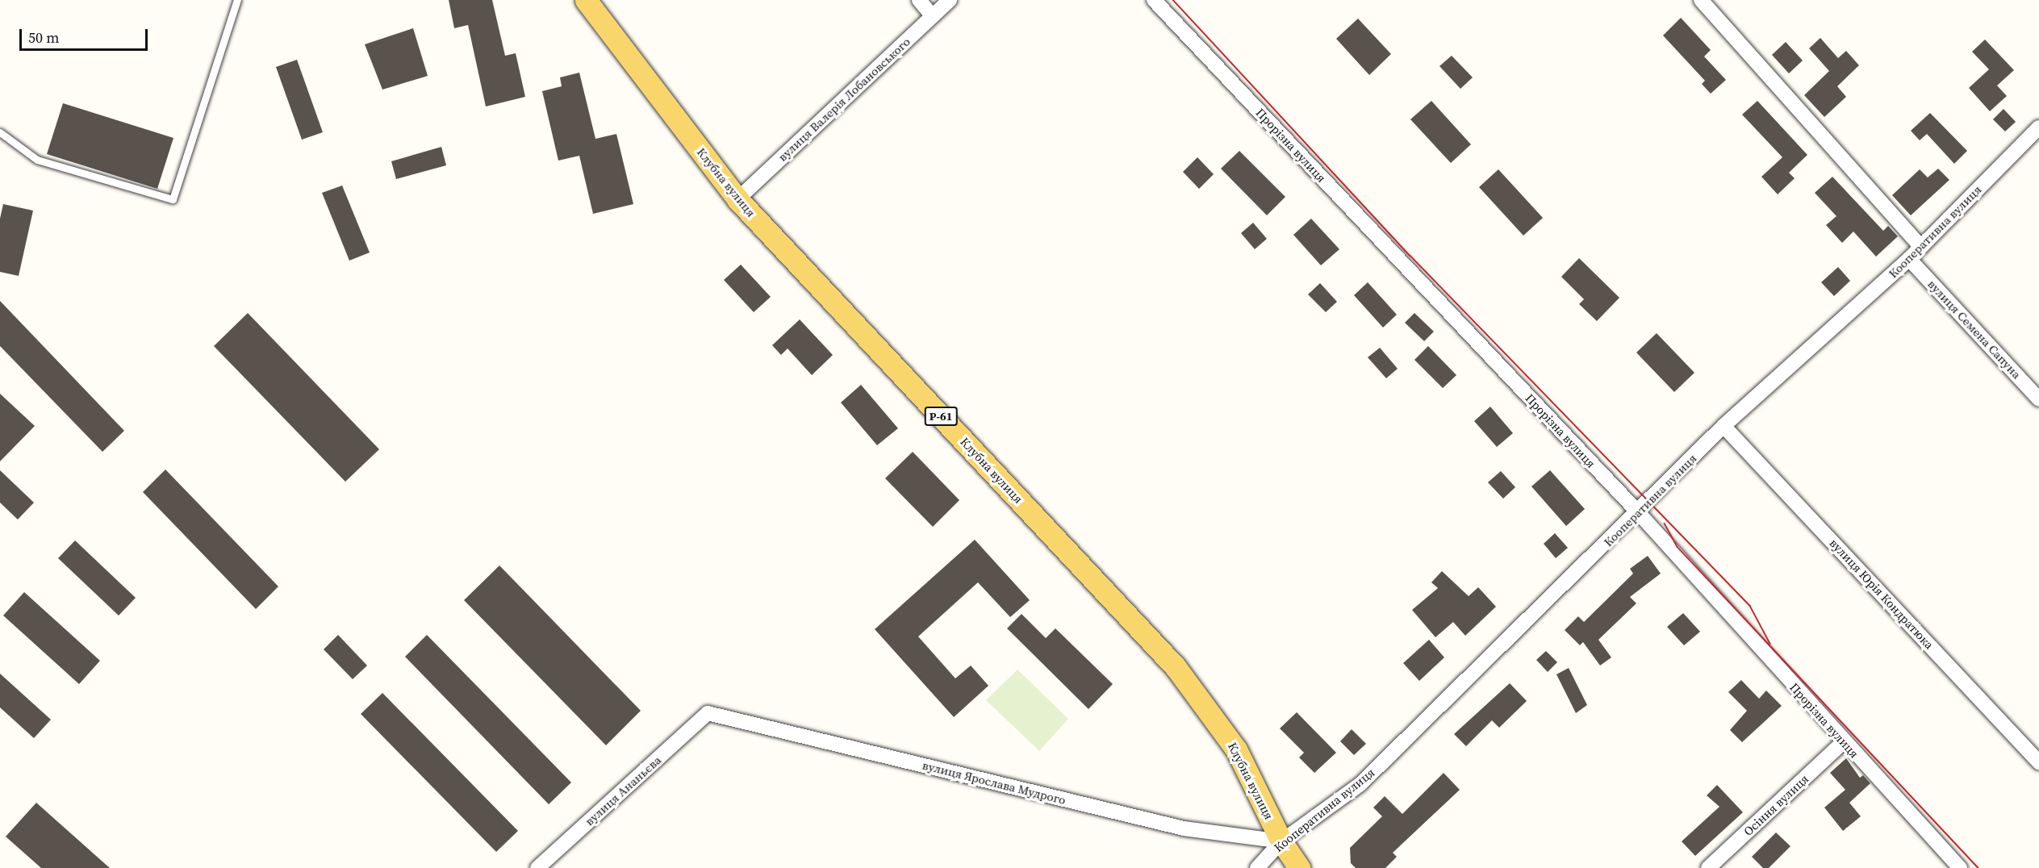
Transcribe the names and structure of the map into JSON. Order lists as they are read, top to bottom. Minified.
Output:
{"streets":{"main road":["Клубна вулиця","Р-61"],"street":["вулиця Валерія Лобановського","Прорізна вулиця","Кооперативна вулиця","вулиця Семена Сапуна","вулиця Юрія Кондратюка","вулиця Ярослава Мудрого","вулиця Ананьєва","Осіння вулиця"]},"crossings":[["вулиця Валерія Лобановського","Клубна вулиця"],["Прорізна вулиця","Кооперативна вулиця"],["Прорізна вулиця","Осіння вулиця"],["Клубна вулиця","Кооперативна вулиця"],["Клубна вулиця","вулиця Ярослава Мудрого"],["Кооперативна вулиця","вулиця Семена Сапуна"],["Кооперативна вулиця","вулиця Юрія Кондратюка"],["Кооперативна вулиця","вулиця Ярослава Мудрого"],["вулиця Ярослава Мудрого","вулиця Ананьєва"]],"scale_bar":"50 m"}
